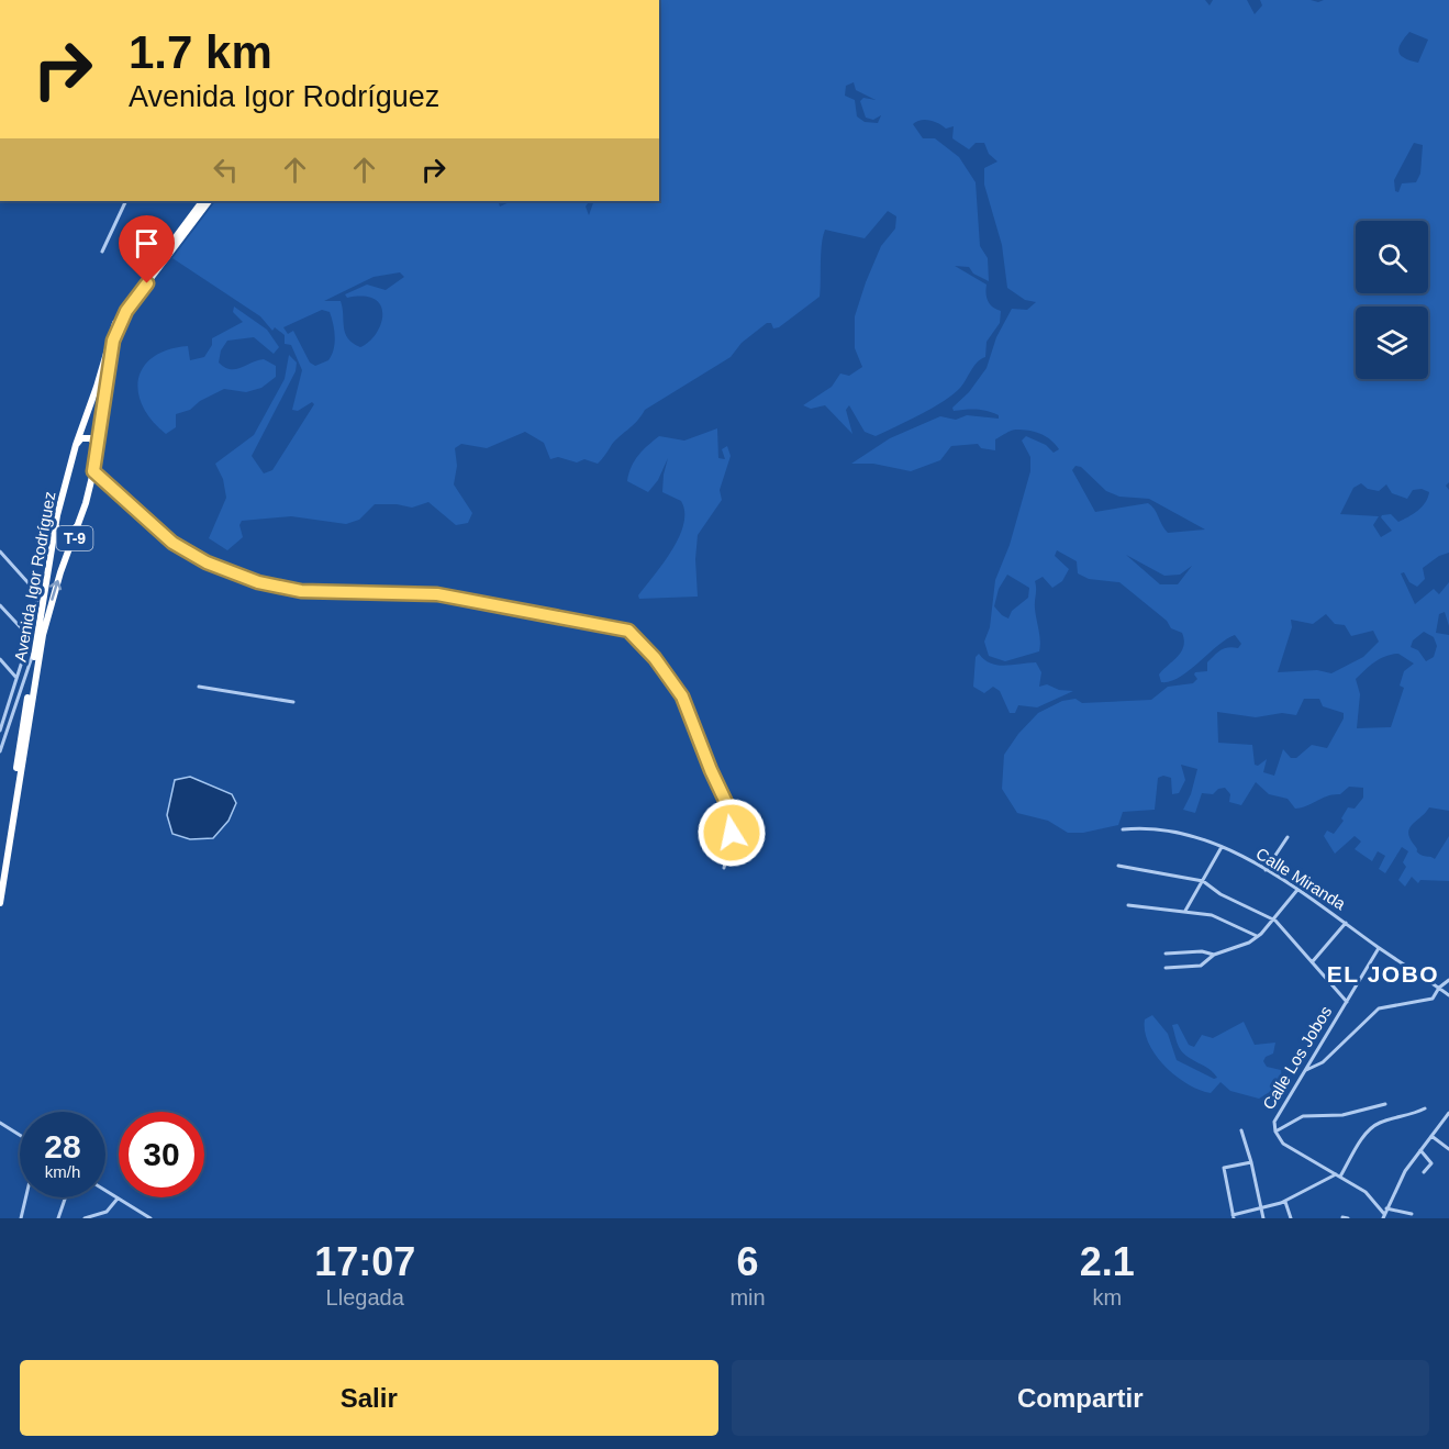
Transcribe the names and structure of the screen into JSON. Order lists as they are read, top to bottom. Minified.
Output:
{"streets":{"highway":["T-9","Avenida Igor Rodríguez"],"street":["Calle Miranda","Calle Los Jobos"]},"crossings":[["T-9","Avenida Igor Rodríguez"],["Calle Miranda","Calle Los Jobos"]],"districts":["EL JOBO"],"page":{"turn":["1.7 km","Avenida Igor Rodríguez"],"speed":"28 km/h","limit":"30","eta":["17:07","Llegada","6","min","2.1","km"],"buttons":["Salir","Compartir"]}}
